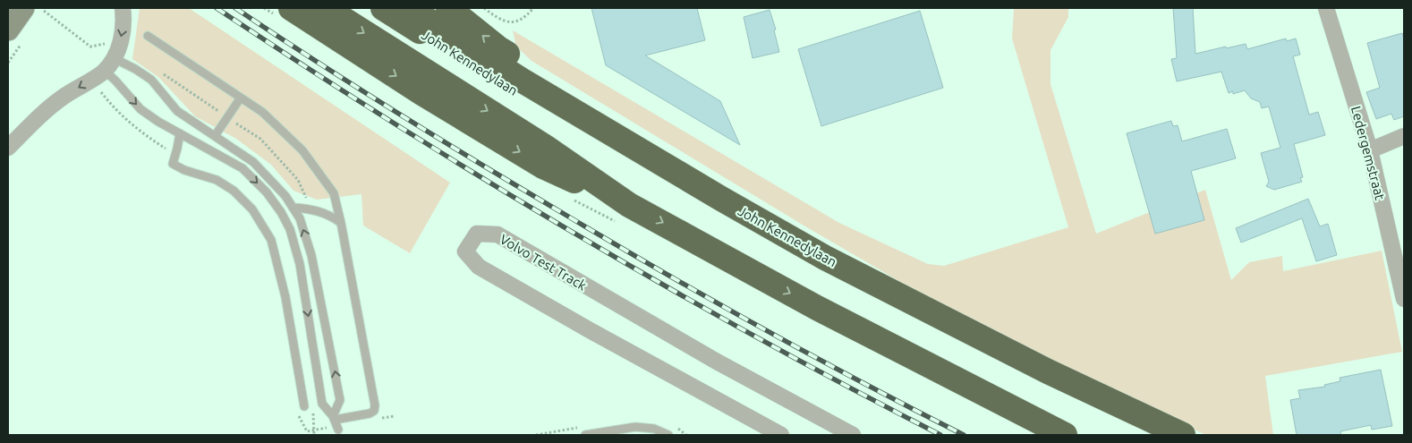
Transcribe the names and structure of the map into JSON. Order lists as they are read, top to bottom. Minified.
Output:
{"streets":{"highway":["John Kennedylaan"],"street":["Ledergemstraat","Volvo Test Track"]}}
